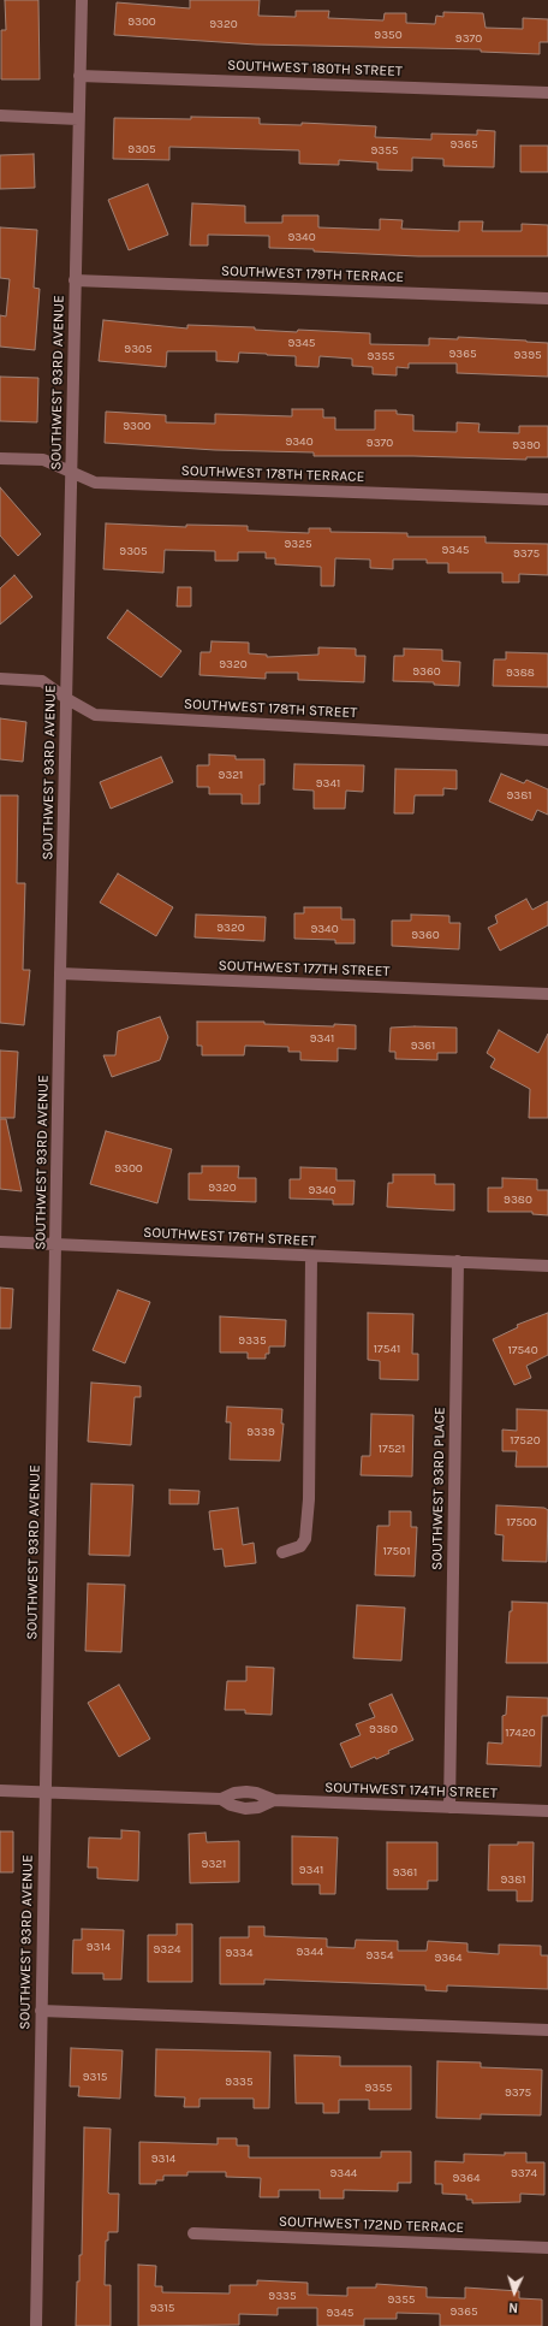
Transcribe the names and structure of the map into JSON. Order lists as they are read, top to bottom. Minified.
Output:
{"streets":{"street":["SOUTHWEST 180TH STREET","SOUTHWEST 179TH TERRACE","SOUTHWEST 93RD AVENUE","SOUTHWEST 178TH TERRACE","SOUTHWEST 178TH STREET","SOUTHWEST 177TH STREET","SOUTHWEST 176TH STREET","SOUTHWEST 93RD PLACE","SOUTHWEST 174TH STREET","SOUTHWEST 172ND TERRACE"]},"crossings":[["SOUTHWEST 180TH STREET","SOUTHWEST 93RD AVENUE"],["SOUTHWEST 179TH TERRACE","SOUTHWEST 93RD AVENUE"],["SOUTHWEST 93RD AVENUE","SOUTHWEST 178TH TERRACE"],["SOUTHWEST 93RD AVENUE","SOUTHWEST 178TH STREET"],["SOUTHWEST 93RD AVENUE","SOUTHWEST 177TH STREET"],["SOUTHWEST 93RD AVENUE","SOUTHWEST 176TH STREET"],["SOUTHWEST 93RD AVENUE","SOUTHWEST 174TH STREET"],["SOUTHWEST 176TH STREET","SOUTHWEST 93RD PLACE"],["SOUTHWEST 93RD PLACE","SOUTHWEST 174TH STREET"]],"house_numbers":["9300","9320","9350","9370","9365","9305","9355","9340","9345","9305","9365","9395","9355","9300","9340","9370","9390","9325","9345","9305","9375","9320","9360","9388","9321","9341","9381","9320","9340","9360","9341","9361","9300","9320","9340","9380","9335","17541","17540","9339","17520","17521","17500","17501","9380","17420","9321","9341","9361","9381","9314","9324","9344","9334","9354","9364","9315","9335","9355","9375","9314","9344","9374","9364","9335","9355","9315","9365","9345"],"north":"bottom"}
